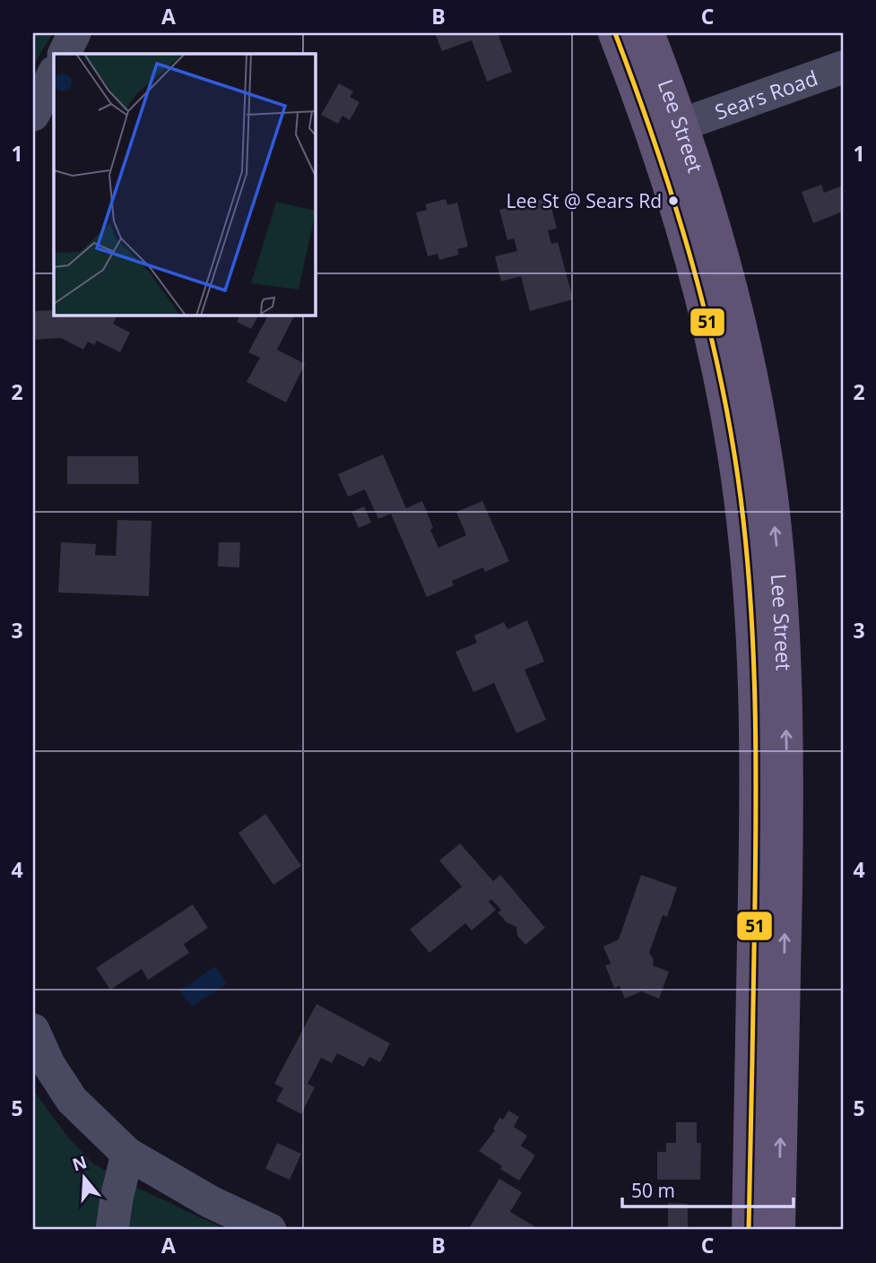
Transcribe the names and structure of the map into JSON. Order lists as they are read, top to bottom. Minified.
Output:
{"streets":{"main road":["Lee Street"],"street":["Sears Road"]},"crossings":[["Sears Road","Lee Street"]],"places":["Lee St @ Sears Rd"],"lines":["transit line 51"],"scale_bar":"50 m","north":"top","grid":{"columns":["A","B","C"],"rows":["1","2","3","4","5"]}}
